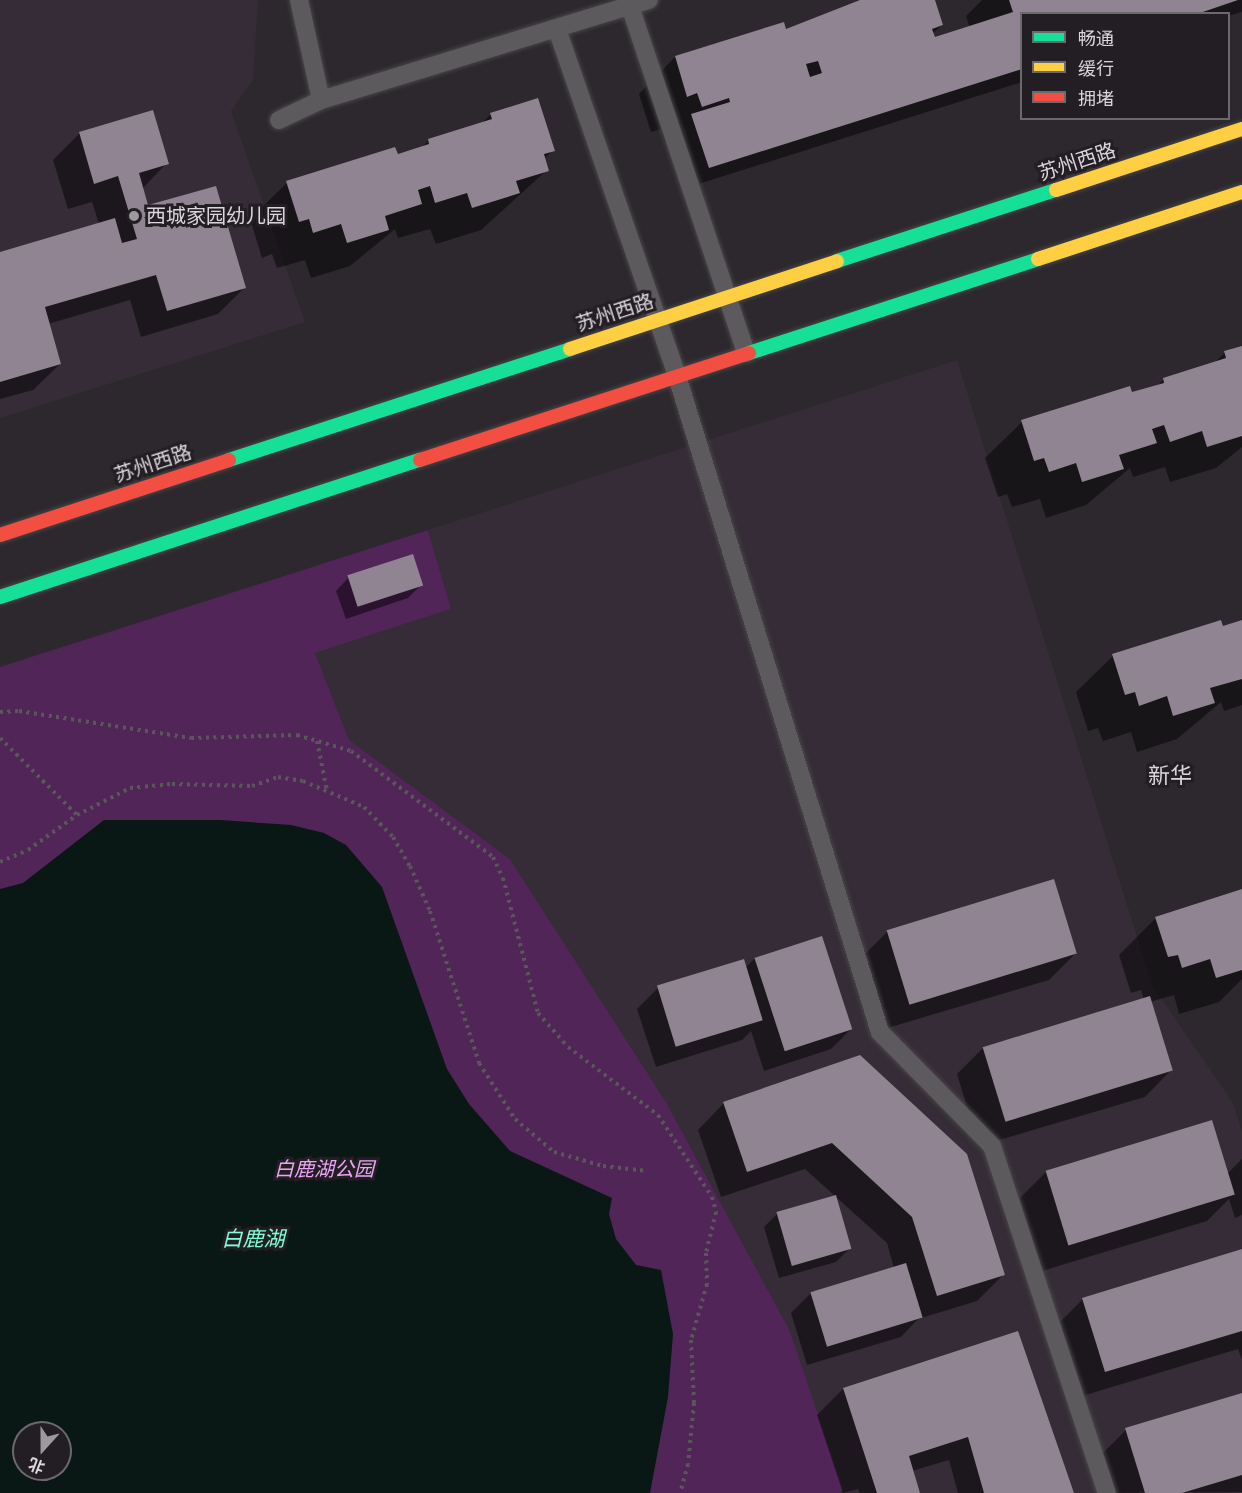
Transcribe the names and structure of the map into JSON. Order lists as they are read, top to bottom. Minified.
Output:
{"streets":{"street":["苏州西路"]},"districts":["新华"],"water":["白鹿湖"],"parks":["白鹿湖公园"],"places":["西城家园幼儿园"],"legend":["畅通","缓行","拥堵"],"north":"bottom"}
